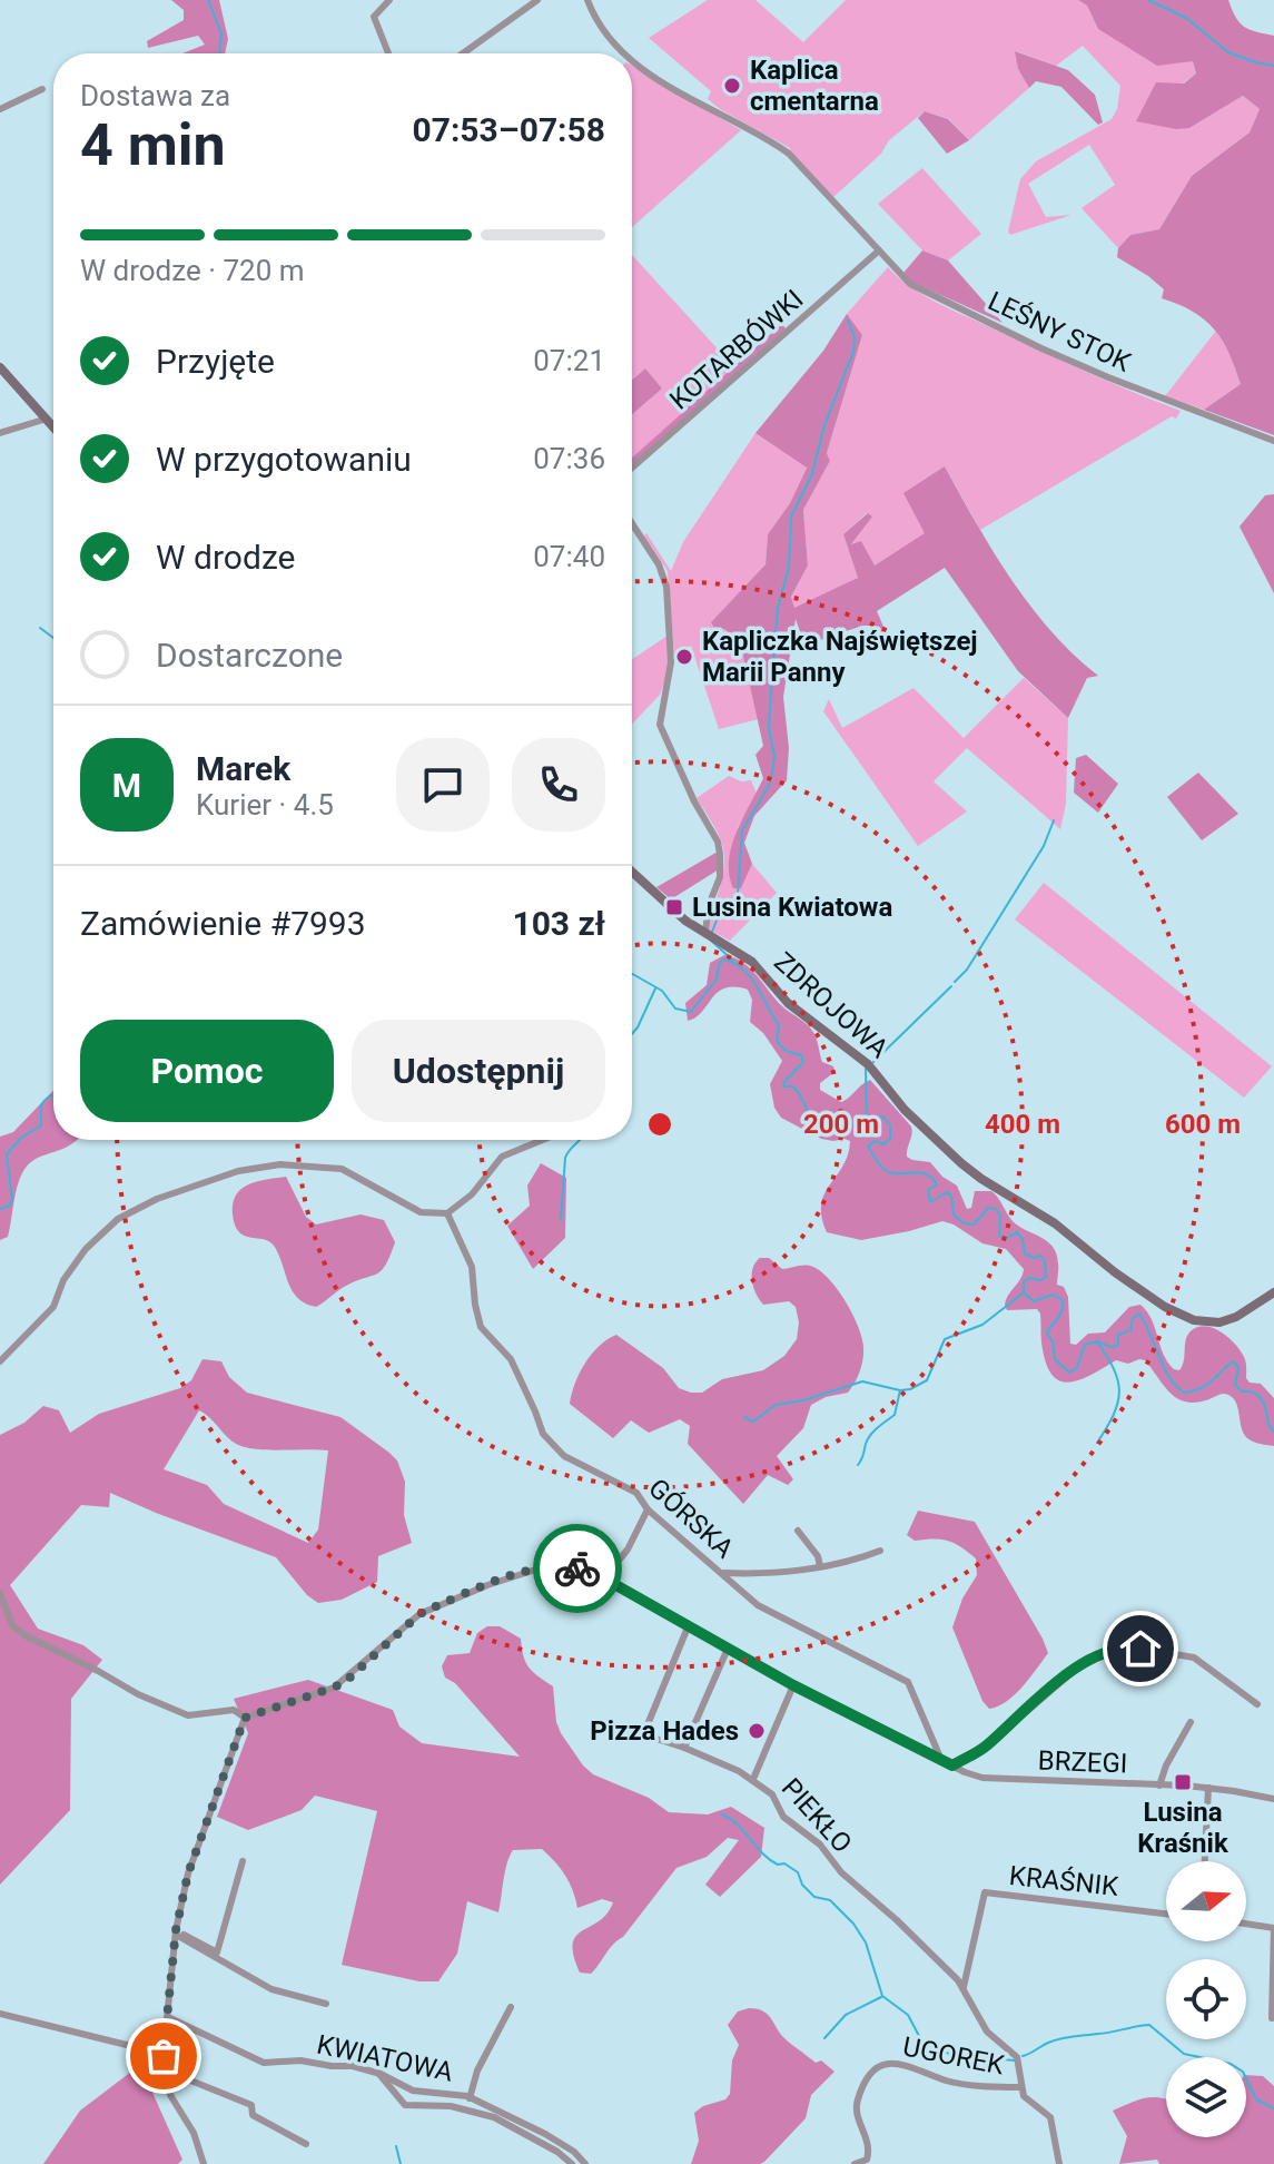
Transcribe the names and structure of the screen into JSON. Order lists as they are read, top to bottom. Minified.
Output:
{"streets":{"street":["LEŚNY STOK","KOTARBÓWKI","ZDROJOWA","GÓRSKA","BRZEGI","PIEKŁO","KRAŚNIK","UGOREK","KWIATOWA"]},"crossings":[["LEŚNY STOK","KOTARBÓWKI"],["GÓRSKA","BRZEGI"],["PIEKŁO","KRAŚNIK"],["PIEKŁO","UGOREK"]],"places":{"other":["Kaplica cmentarna","Kapliczka Najświętszej Marii Panny","Pizza Hades"],"transit":["Lusina Kwiatowa","Lusina Kraśnik"]},"north":"right","page":{"heading":["4 min","Dostawa za","07:53–07:58"],"panel":["Marek","Kurier · 4.5","Zamówienie #7993","103 zł"],"bar":"W drodze · 720 m","list":[["Przyjęte","07:21"],["W przygotowaniu","07:36"],["W drodze","07:40"],"Dostarczone"],"round":"M","buttons":["Pomoc","Udostępnij"]},"rings":["200 m","400 m","600 m"]}
